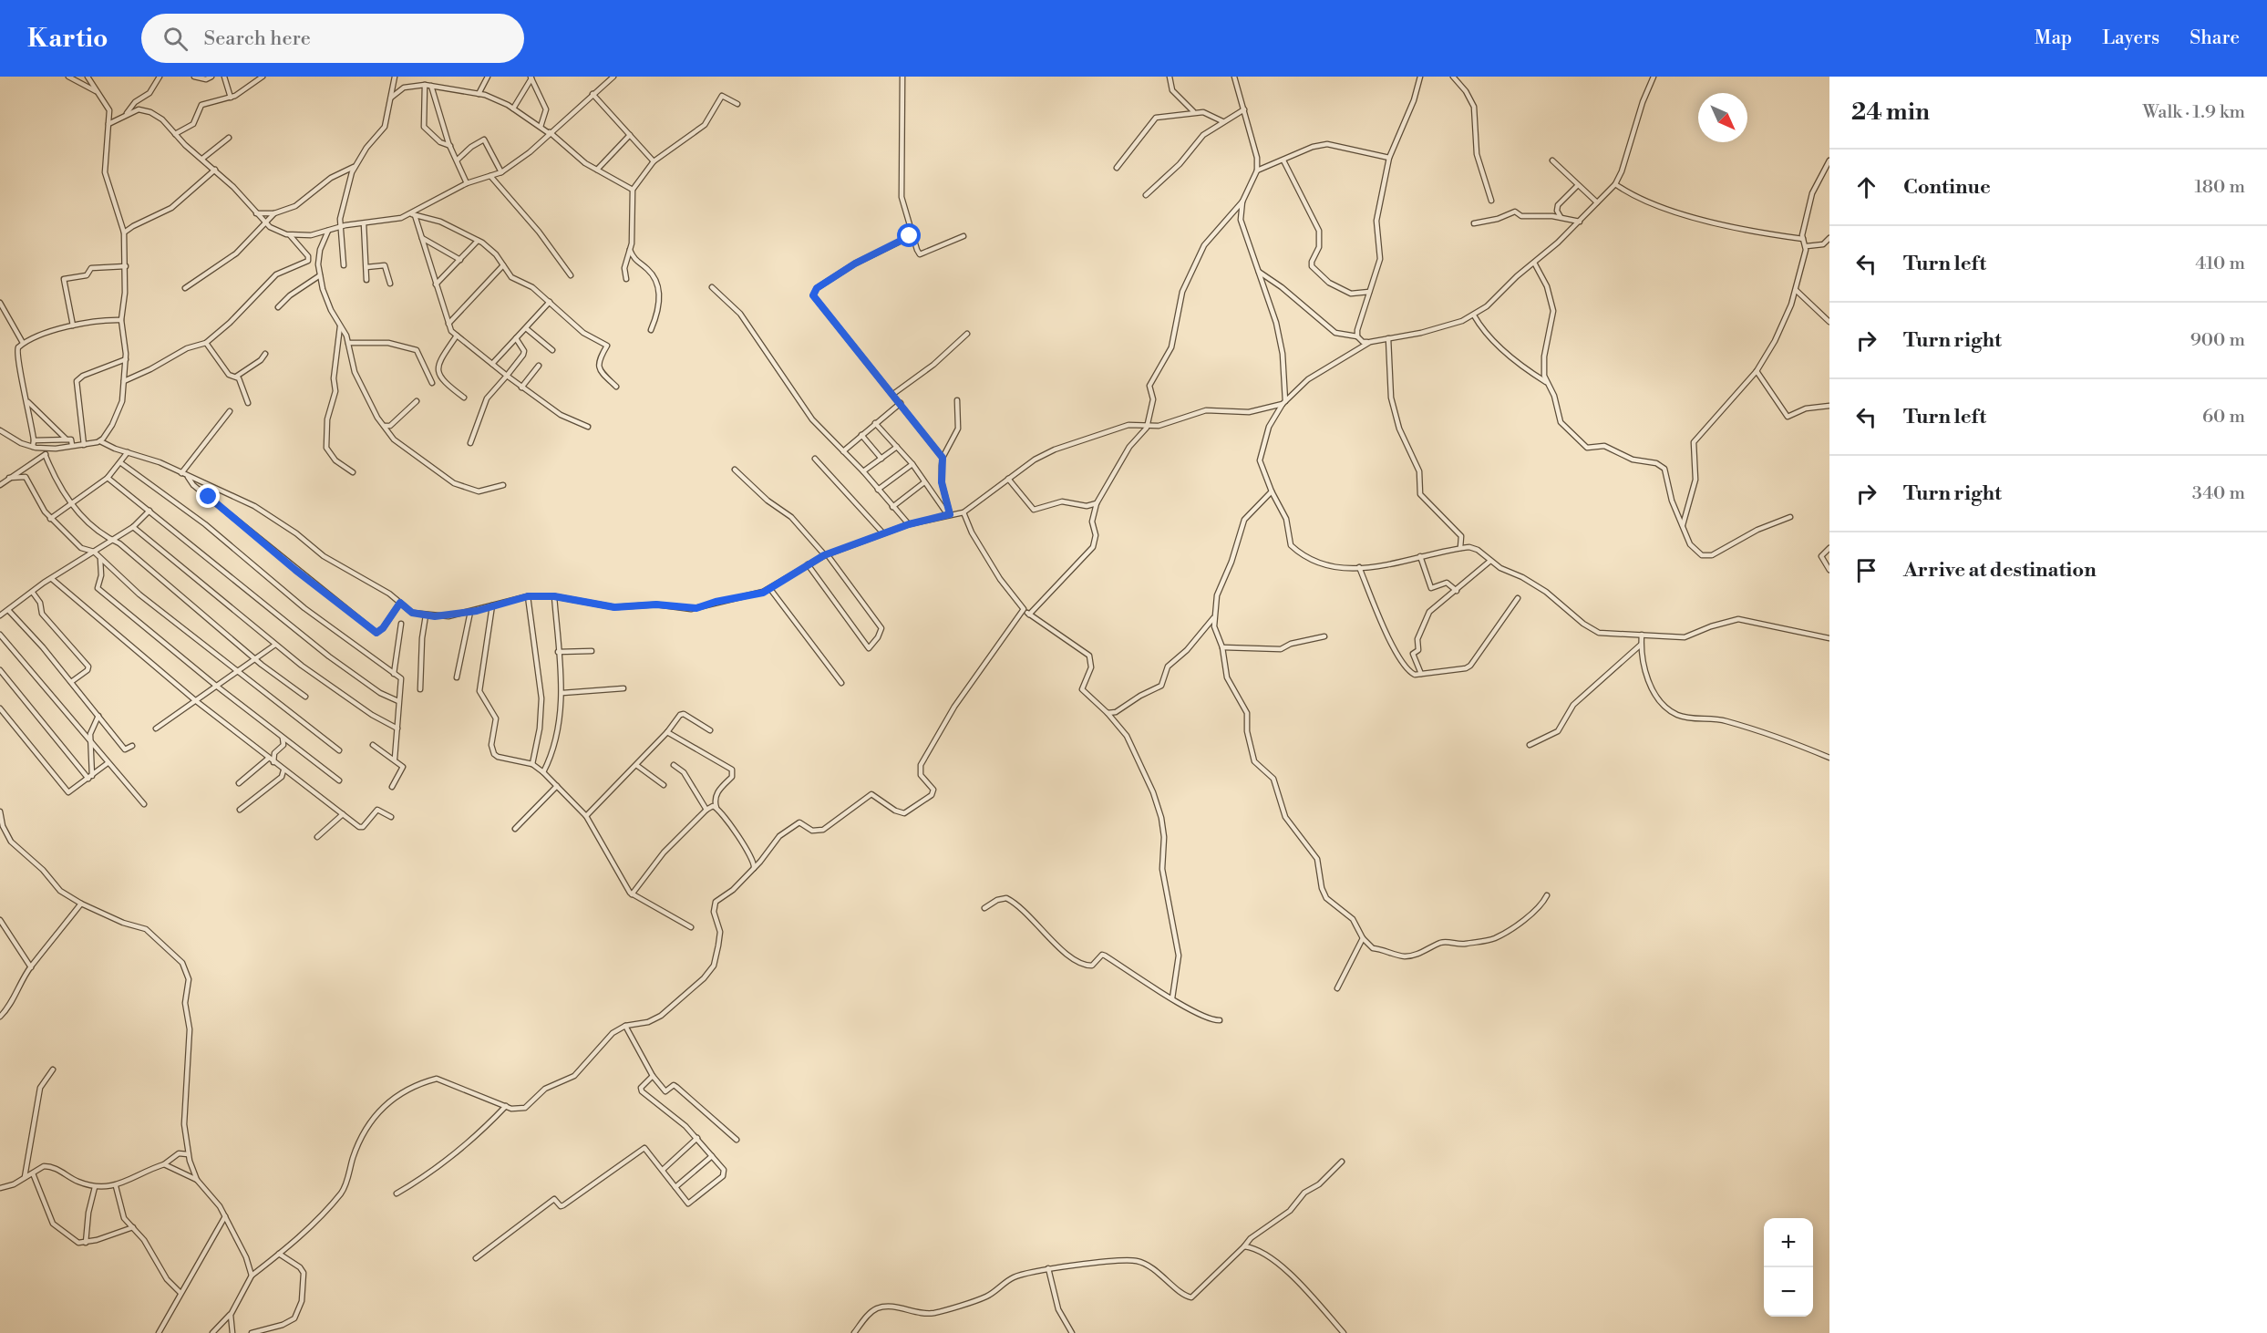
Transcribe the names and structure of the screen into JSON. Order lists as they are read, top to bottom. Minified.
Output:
{"north":"bottom right","page":{"header":"Kartio","search":"Search here","nav":["Map","Layers","Share"],"heading":["24 min","Walk · 1.9 km"],"list":[["Continue","180 m"],["Turn left","410 m"],["Turn right","900 m"],["Turn left","60 m"],["Turn right","340 m"],"Arrive at destination"],"map_buttons":["+","−"]}}
